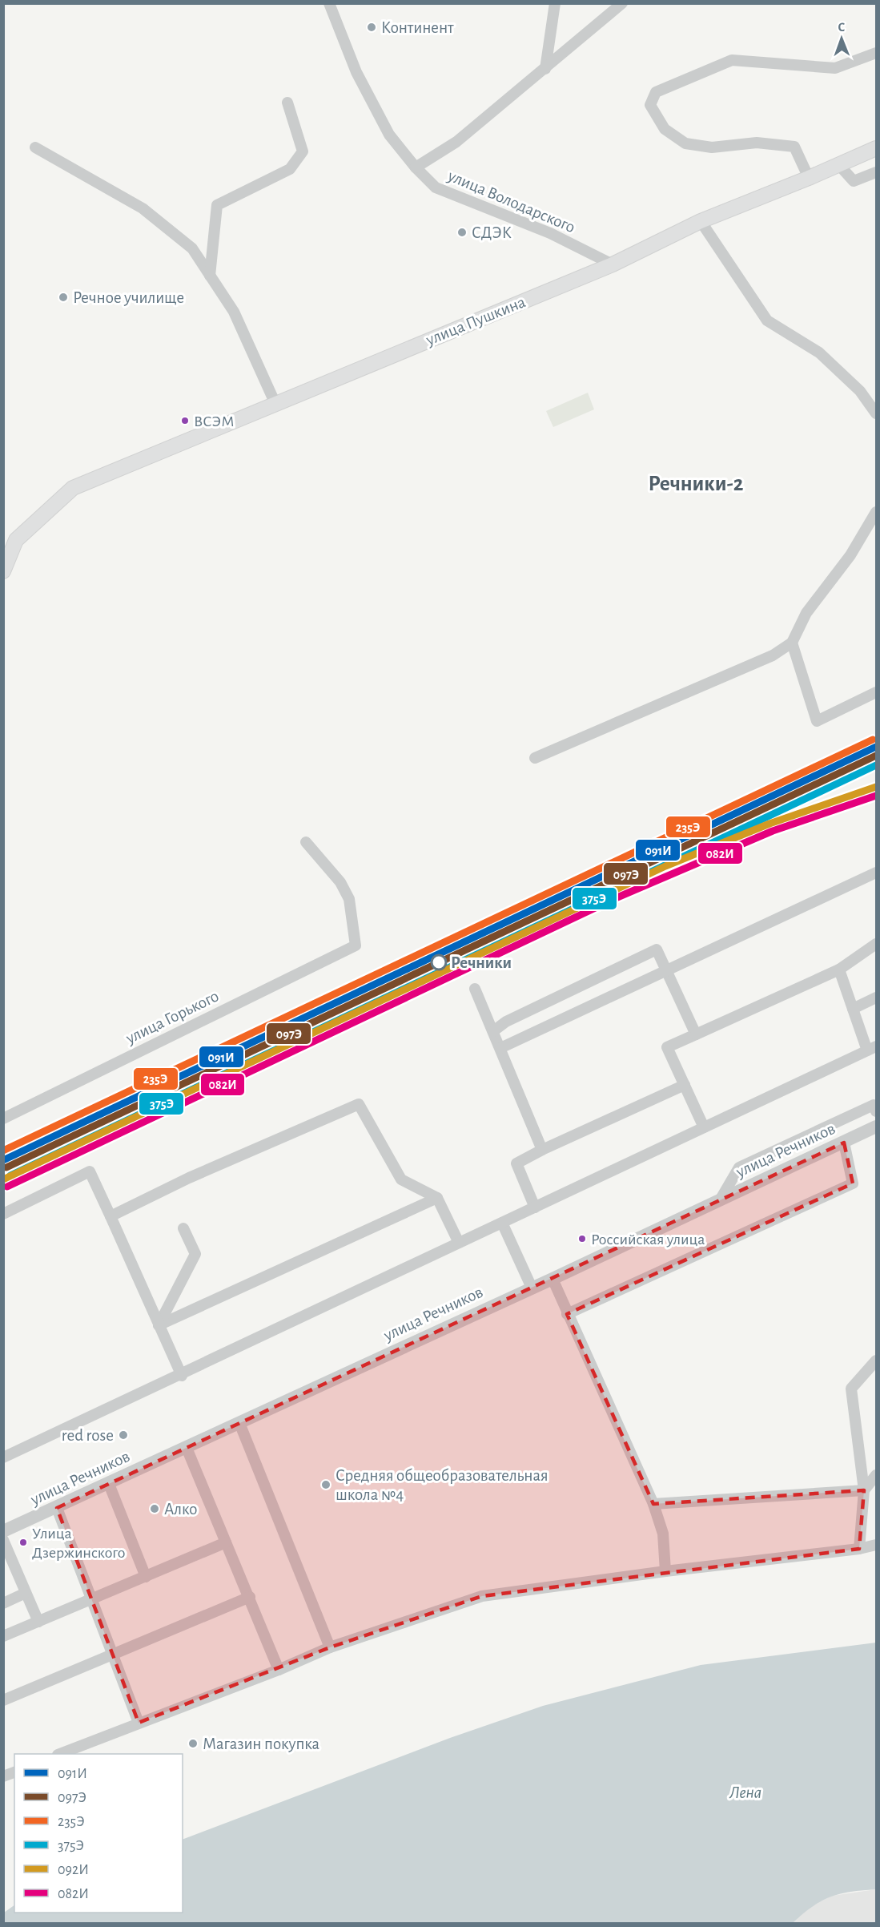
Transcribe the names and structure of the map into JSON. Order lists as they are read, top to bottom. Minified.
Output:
{"streets":{"main road":["улица Пушкина"],"street":["улица Володарского","улица Горького","улица Речников"]},"crossings":[["улица Володарского","улица Пушкина"]],"districts":["Речники-2"],"water":["Лена"],"places":["Континент","СДЭК","Речное училище","ВСЭМ","Речники","Российская улица","red rose","Средняя общеобразовательная школа №4","Алко","Улица Дзержинского","Магазин покупка"],"lines":["transit line 235Э","transit line 091И","transit line 097Э","transit line 375Э","transit line 092И","transit line 082И"],"legend":["091И","097Э","235Э","375Э","092И","082И"],"north":"top"}
